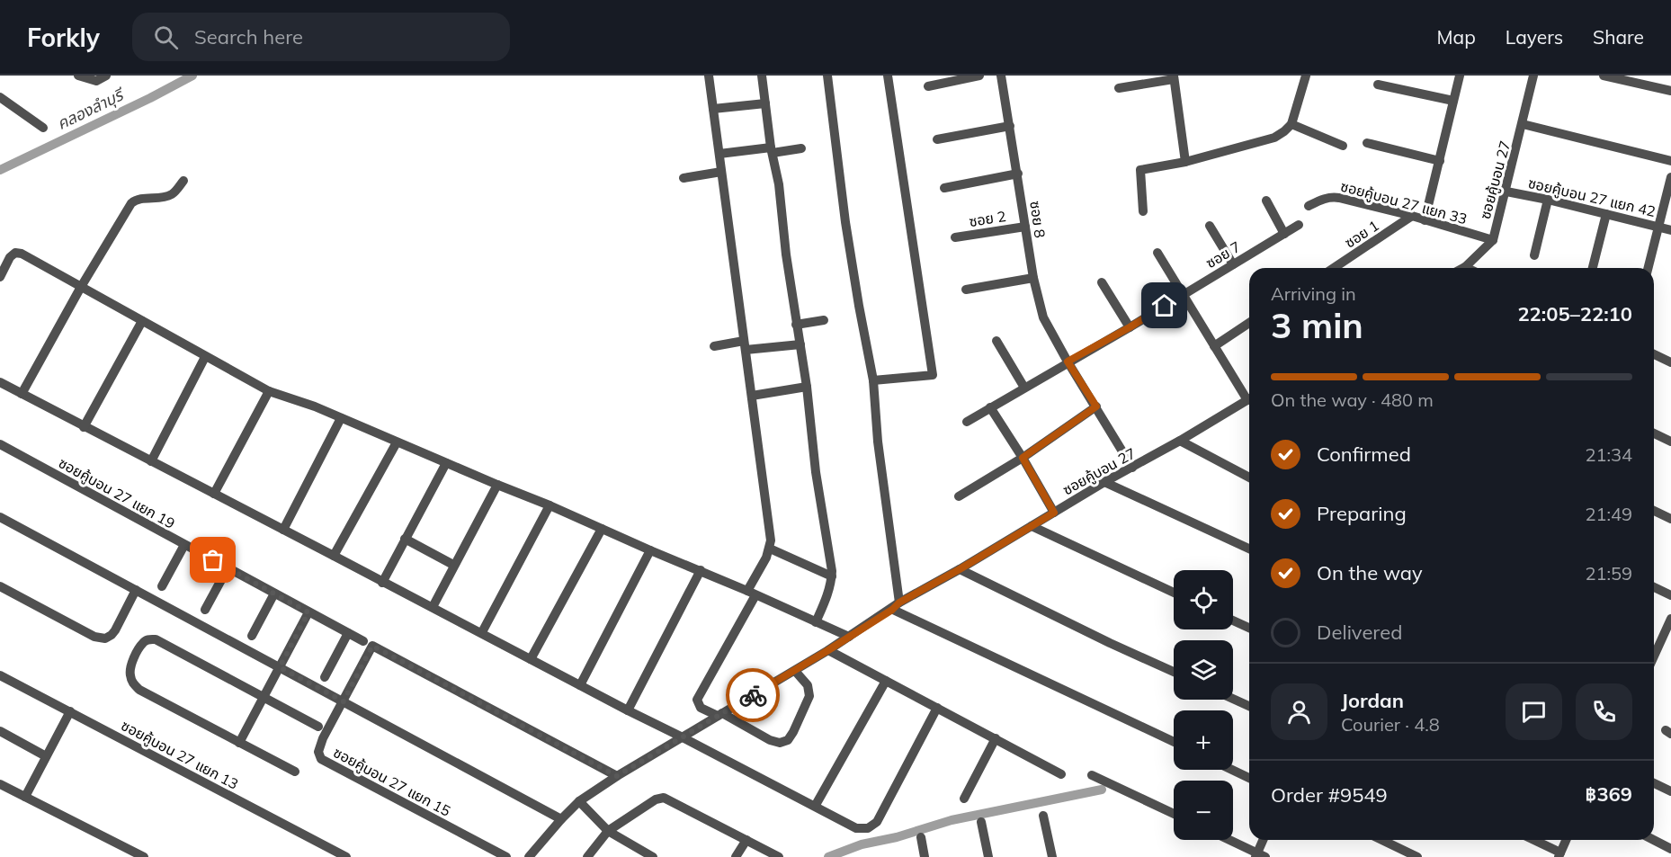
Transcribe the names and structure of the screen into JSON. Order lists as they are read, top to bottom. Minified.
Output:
{"streets":{"street":["ซอยคู้บอน 27","ซอยคู้บอน 27 แยก 42","ซอยคู้บอน 27 แยก 33","ซอย 2","ซอย 8","ซอย 1","ซอย 7","ซอยคู้บอน 27 แยก 19","ซอยคู้บอน 27 แยก 13","ซอยคู้บอน 27 แยก 15"]},"crossings":[["ซอยคู้บอน 27","ซอยคู้บอน 27 แยก 42"],["ซอยคู้บอน 27","ซอยคู้บอน 27 แยก 33"],["ซอยคู้บอน 27","ซอย 8"],["ซอยคู้บอน 27","ซอยคู้บอน 27 แยก 15"],["ซอยคู้บอน 27 แยก 33","ซอย 1"],["ซอย 2","ซอย 8"],["ซอย 8","ซอย 7"]],"water":["คลองลำบุรี"],"page":{"header":"Forkly","search":"Search here","nav":["Map","Layers","Share"],"heading":["3 min","Arriving in","22:05–22:10"],"panel":["Jordan","Courier · 4.8","Order #9549","฿369"],"bar":"On the way · 480 m","list":[["Confirmed","21:34"],["Preparing","21:49"],["On the way","21:59"],"Delivered"],"map_buttons":["+","−"]}}
